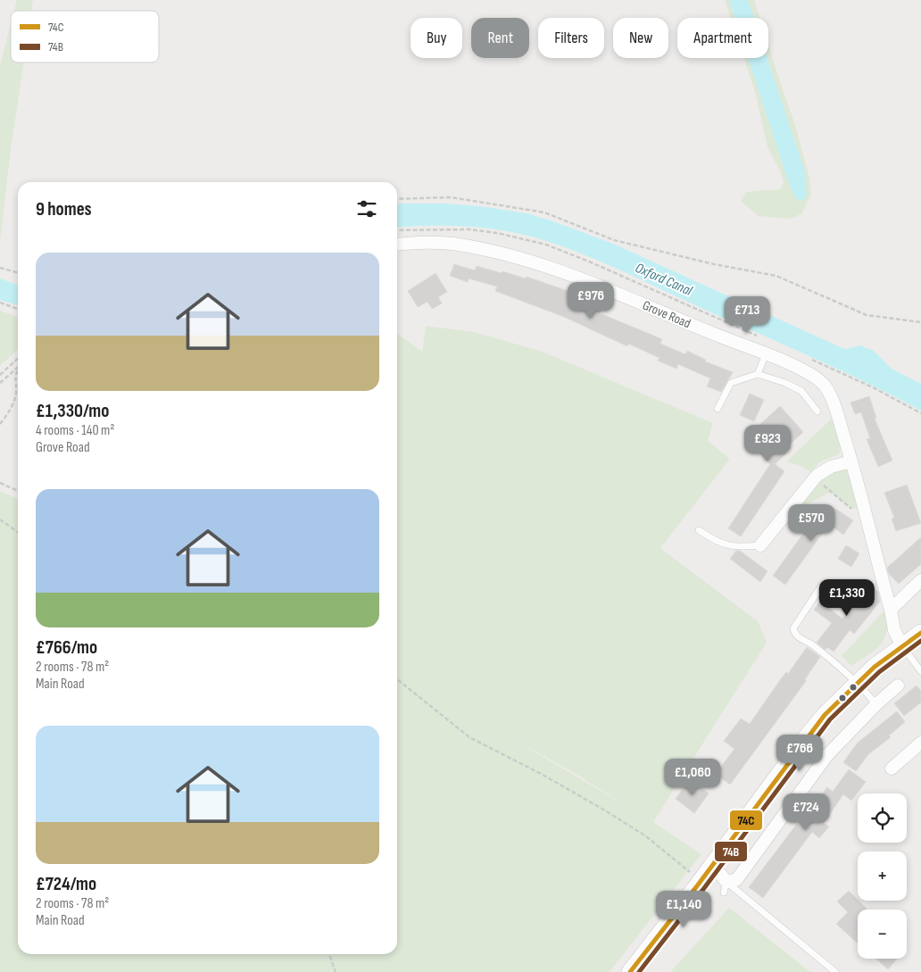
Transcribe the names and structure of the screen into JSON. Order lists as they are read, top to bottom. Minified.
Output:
{"streets":{"street":["Grove Road"]},"water":["Oxford Canal"],"lines":["transit line 74C","transit line 74B"],"legend":["74C","74B"],"page":{"chip":["Buy","Rent","Filters","New","Apartment"],"heading":"9 homes","list":[{"name":"£1,330/mo","note":"4 rooms · 140 m² · Grove Road"},{"name":"£766/mo","note":"2 rooms · 78 m² · Main Road"},{"name":"£724/mo","note":"2 rooms · 78 m² · Main Road"}],"price":["£976","£713","£923","£570","£1,330","£766","£1,060","£724","£1,140"],"map_buttons":["+","−"]}}
